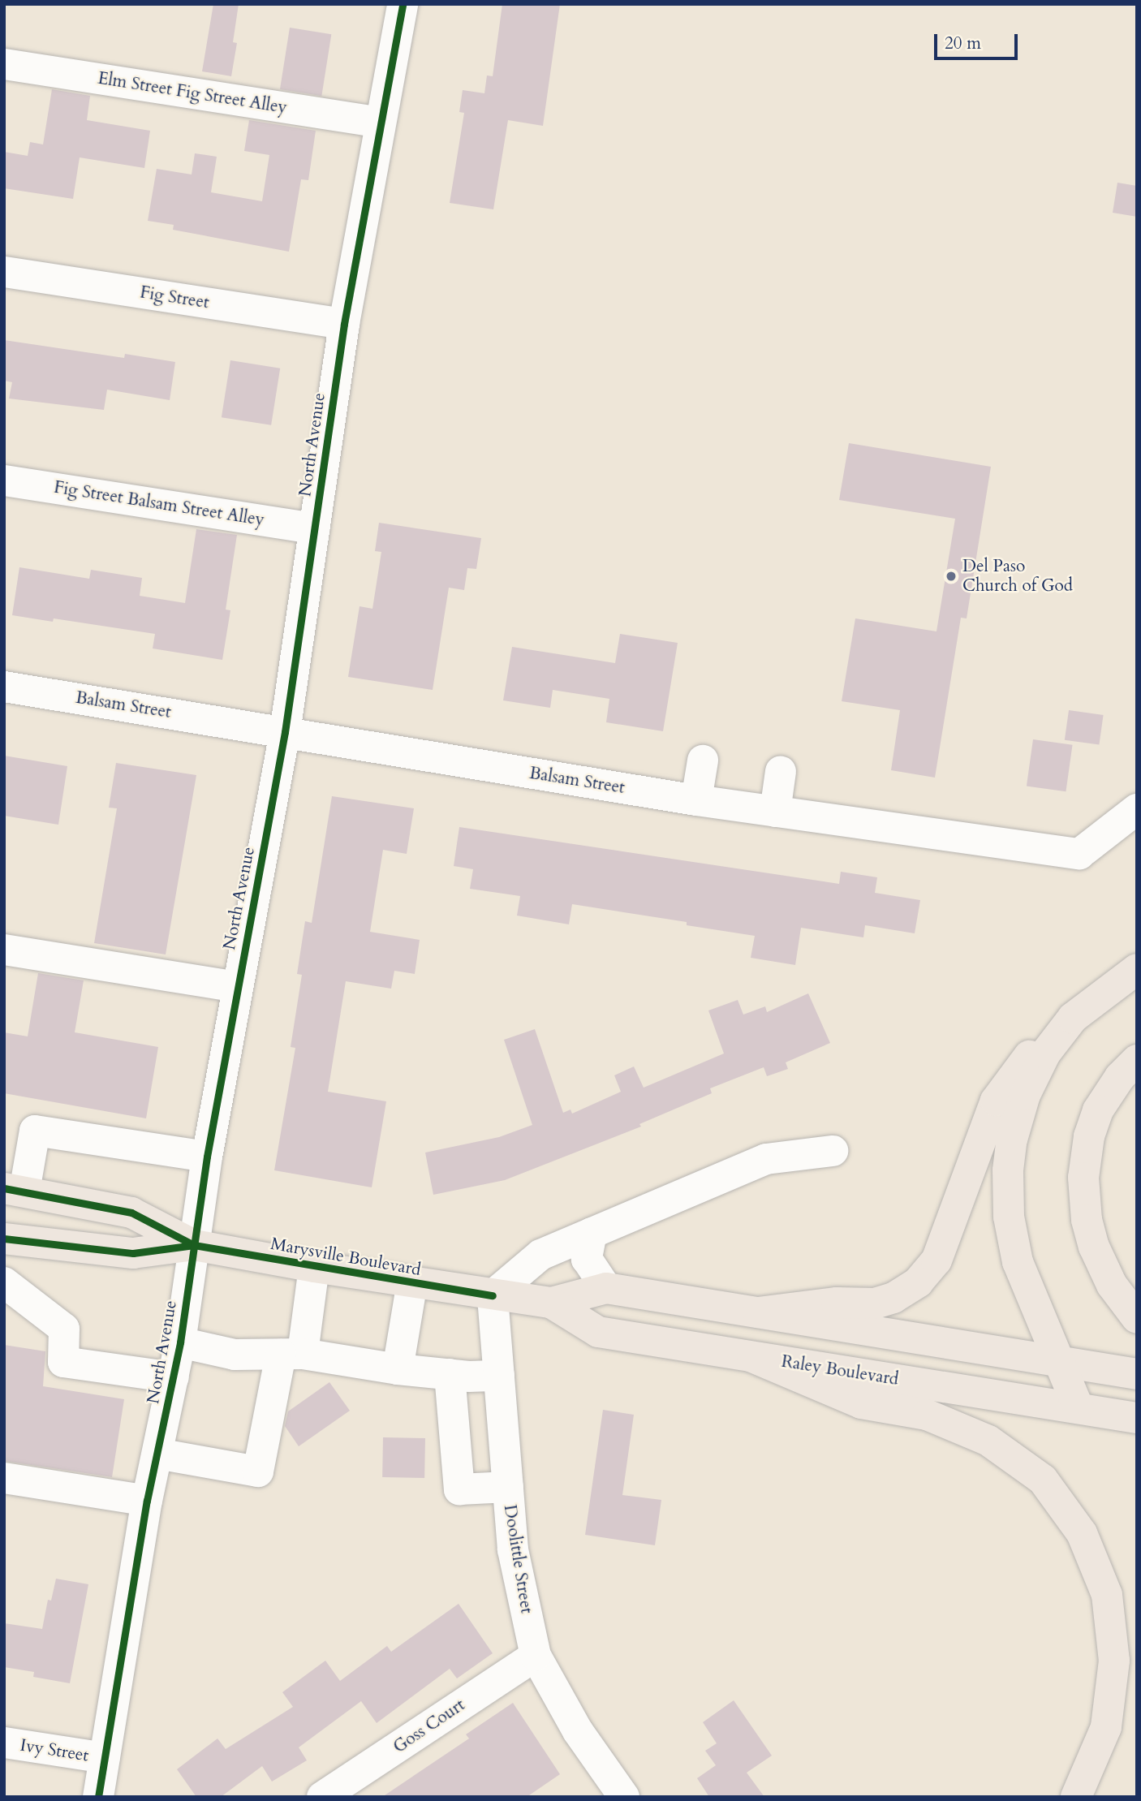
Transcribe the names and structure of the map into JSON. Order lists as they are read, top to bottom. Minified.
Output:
{"streets":{"main road":["Marysville Boulevard","Raley Boulevard"],"street":["Elm Street Fig Street Alley","Fig Street","North Avenue","Fig Street Balsam Street Alley","Balsam Street","Doolittle Street","Goss Court","Ivy Street"]},"crossings":[["Elm Street Fig Street Alley","North Avenue"],["Fig Street","North Avenue"],["North Avenue","Fig Street Balsam Street Alley"],["North Avenue","Balsam Street"],["North Avenue","Marysville Boulevard"],["North Avenue","Ivy Street"],["Marysville Boulevard","Raley Boulevard"],["Marysville Boulevard","Doolittle Street"],["Raley Boulevard","Doolittle Street"],["Doolittle Street","Goss Court"]],"places":["Del Paso Church of God"],"scale_bar":"20 m"}
